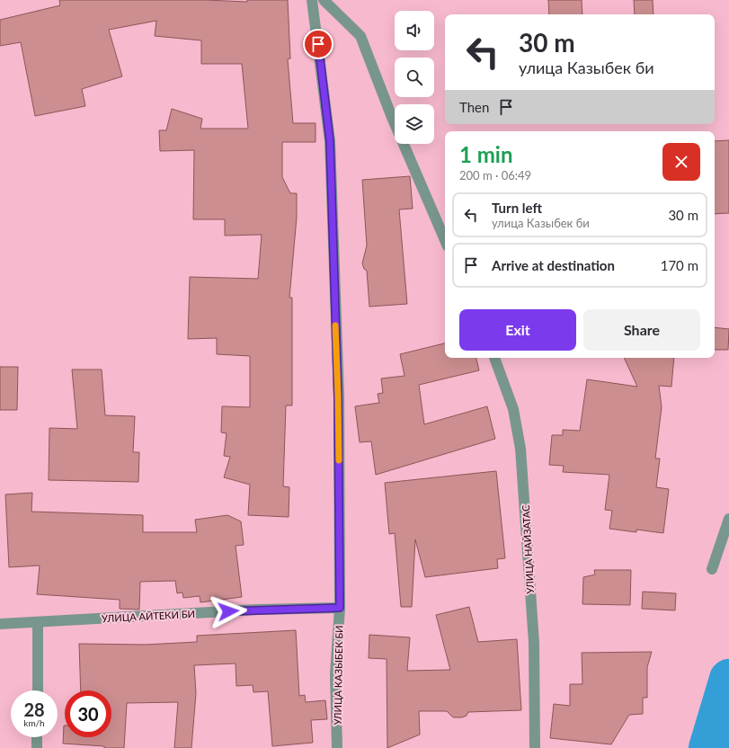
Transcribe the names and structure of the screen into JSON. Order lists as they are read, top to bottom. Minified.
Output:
{"streets":{"street":["УЛИЦА НАЙЗАТАС","УЛИЦА АЙТЕКИ БИ","УЛИЦА КАЗЫБЕК БИ"]},"crossings":[["УЛИЦА АЙТЕКИ БИ","УЛИЦА КАЗЫБЕК БИ"]],"page":{"turn":["30 m","улица Казыбек би"],"then":"Then","heading":["1 min","200 m · 06:49"],"list":[{"name":"Turn left","note":"улица Казыбек би","value":"30 m"},{"name":"Arrive at destination","value":"170 m"}],"buttons":["Exit","Share"],"speed":"28 km/h","limit":"30"}}
